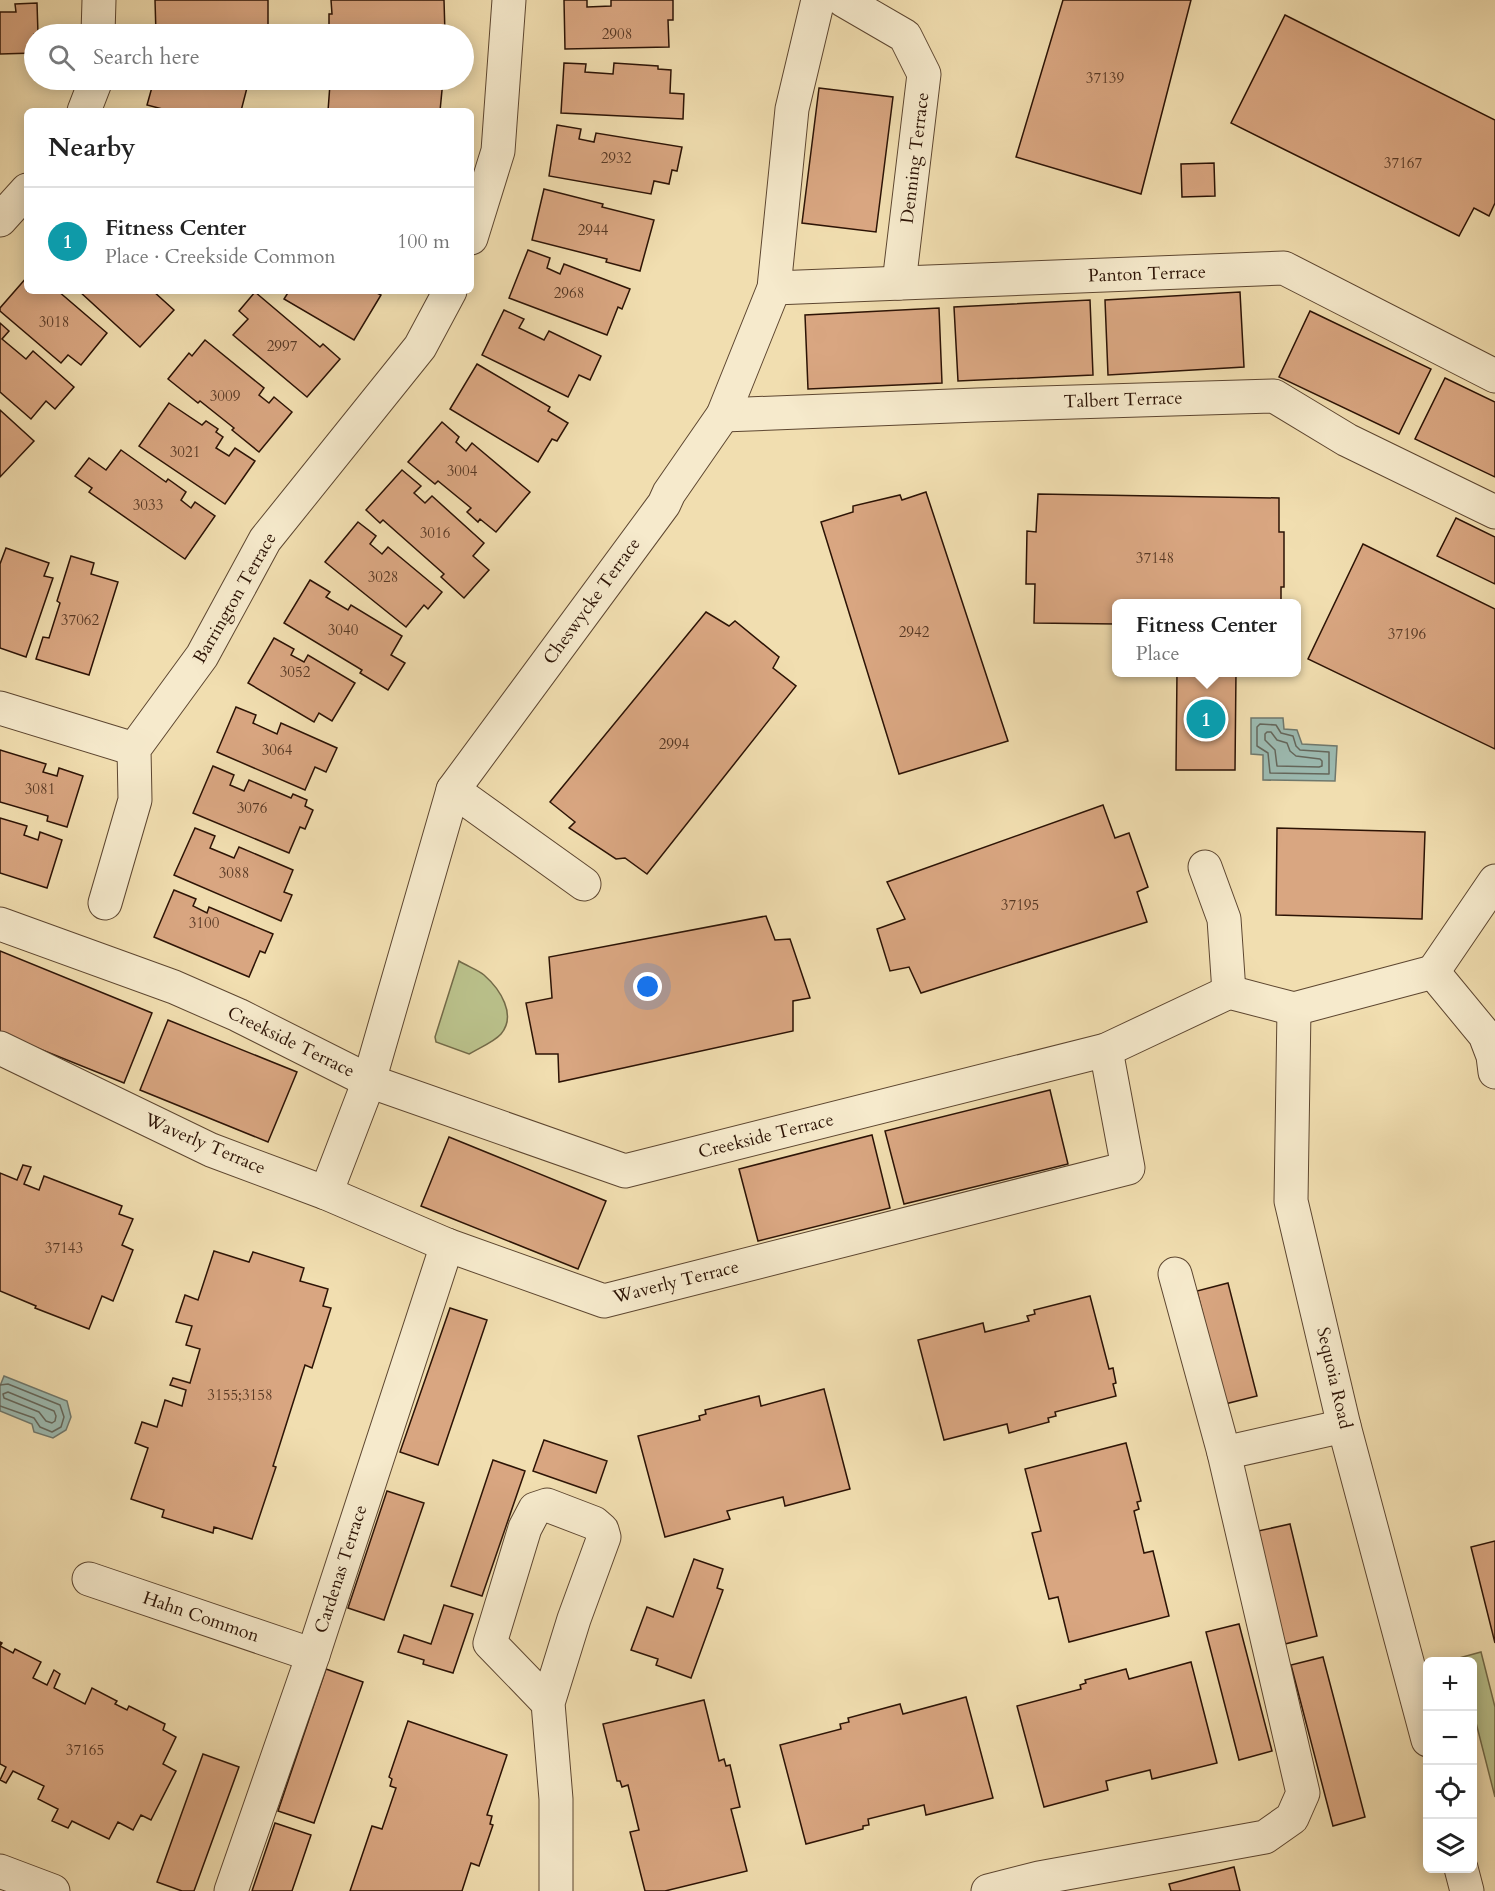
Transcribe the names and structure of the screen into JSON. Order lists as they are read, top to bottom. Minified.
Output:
{"streets":{"street":["Denning Terrace","Panton Terrace","Talbert Terrace","Barrington Terrace","Cheswycke Terrace","Creekside Terrace","Waverly Terrace","Sequoia Road","Cardenas Terrace","Hahn Common"]},"crossings":[["Denning Terrace","Panton Terrace"],["Panton Terrace","Cheswycke Terrace"],["Talbert Terrace","Cheswycke Terrace"],["Cheswycke Terrace","Creekside Terrace"],["Cheswycke Terrace","Waverly Terrace"],["Creekside Terrace","Waverly Terrace"],["Waverly Terrace","Cardenas Terrace"],["Cardenas Terrace","Hahn Common"]],"house_numbers":["2908","37139","2932","37167","2944","2968","3018","2997","3009","3021","3004","3033","3016","37148","3028","37062","3040","2942","37196","3052","2994","3064","3081","3076","3088","37195","3100","37143","3155;3158","37165"],"page":{"search":"Search here","heading":"Nearby","list":[{"mark":"1","name":"Fitness Center","note":"Place · Creekside Common","value":"100 m"}],"popup":["Fitness Center","Place"],"pins":"1","map_buttons":["+","−"]}}
